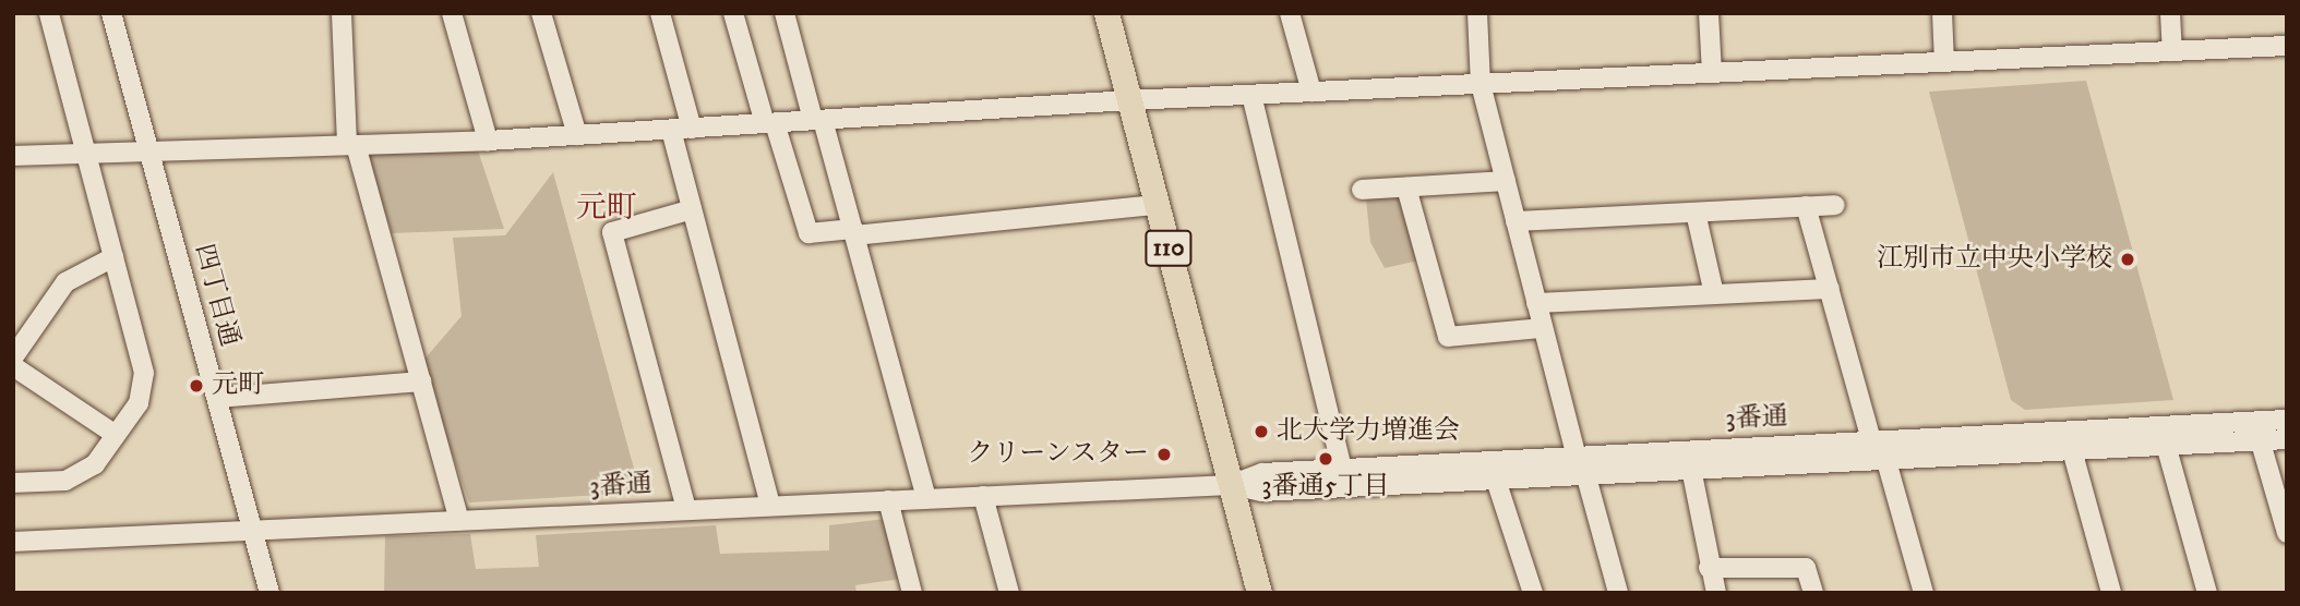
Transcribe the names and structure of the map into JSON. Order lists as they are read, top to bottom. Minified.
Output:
{"streets":{"main road":["110"],"street":["四丁目通","3番通"]},"crossings":[["110","3番通"],["四丁目通","3番通"]],"districts":["元町"],"places":["江別市立中央小学校","元町","北大学力増進会","クリーンスター","3番通5丁目"]}
